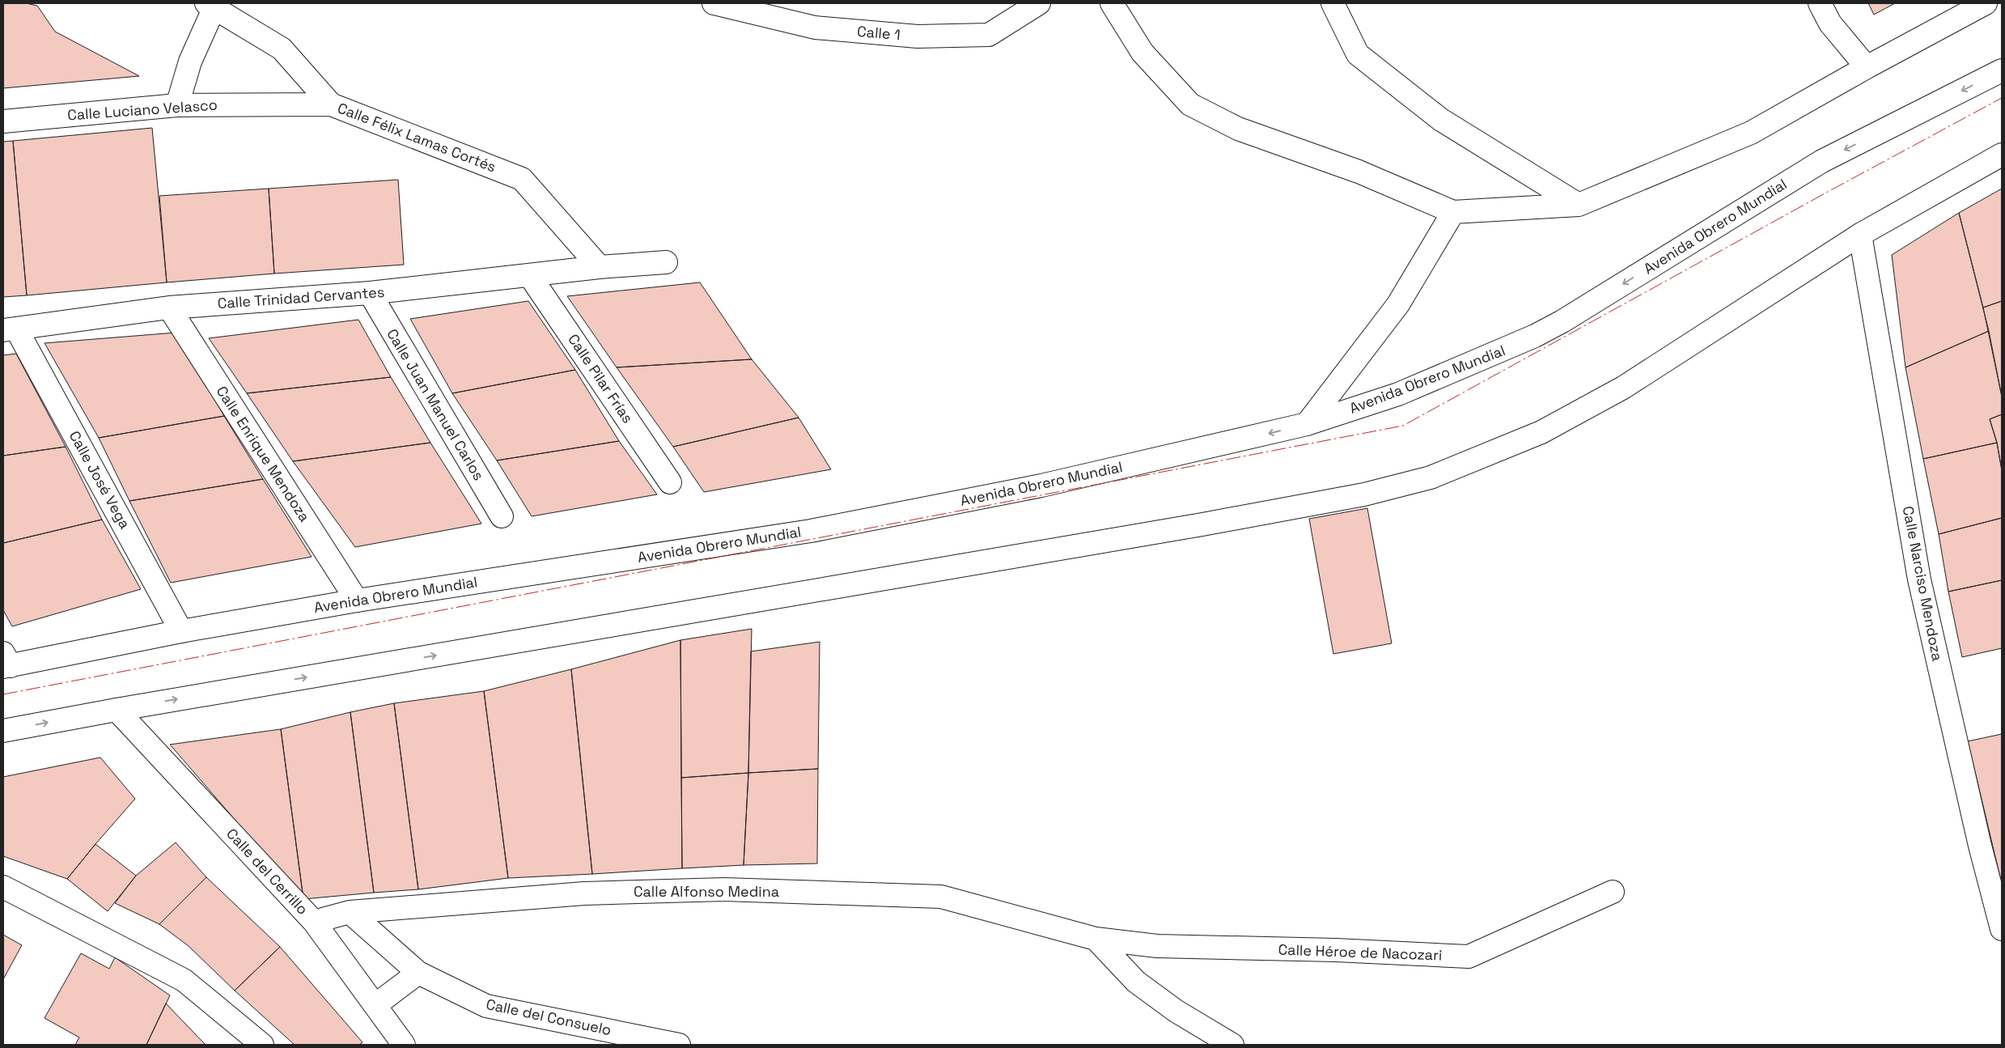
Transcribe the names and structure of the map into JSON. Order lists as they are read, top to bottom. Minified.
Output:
{"streets":{"street":["Calle 1","Calle Luciano Velasco","Calle Félix Lamas Cortés","Avenida Obrero Mundial","Calle Trinidad Cervantes","Calle Pilar Frías","Calle Juan Manuel Carlos","Calle Enrique Mendoza","Calle José Vega","Calle Narciso Mendoza","Calle del Cerrillo","Calle Alfonso Medina","Calle Héroe de Nacozari","Calle del Consuelo"]},"crossings":[["Calle Luciano Velasco","Calle Félix Lamas Cortés"],["Calle Félix Lamas Cortés","Calle Trinidad Cervantes"],["Avenida Obrero Mundial","Calle Enrique Mendoza"],["Avenida Obrero Mundial","Calle José Vega"],["Calle Trinidad Cervantes","Calle Pilar Frías"],["Calle Trinidad Cervantes","Calle Juan Manuel Carlos"],["Calle Trinidad Cervantes","Calle Enrique Mendoza"],["Calle Trinidad Cervantes","Calle José Vega"],["Calle del Cerrillo","Calle Alfonso Medina"],["Calle Alfonso Medina","Calle Héroe de Nacozari"],["Calle Alfonso Medina","Calle del Consuelo"]]}
